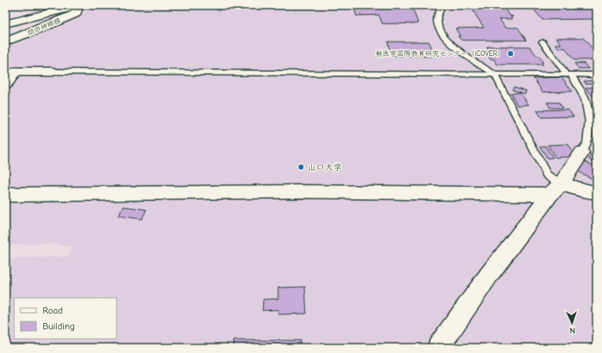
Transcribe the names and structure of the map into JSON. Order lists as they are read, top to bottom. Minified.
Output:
{"streets":{"street":["問田神郷線"]},"places":["獣医学国際教育研究センター（iCOVER）","山口大学"],"legend":["Road","Building"],"north":"bottom"}
